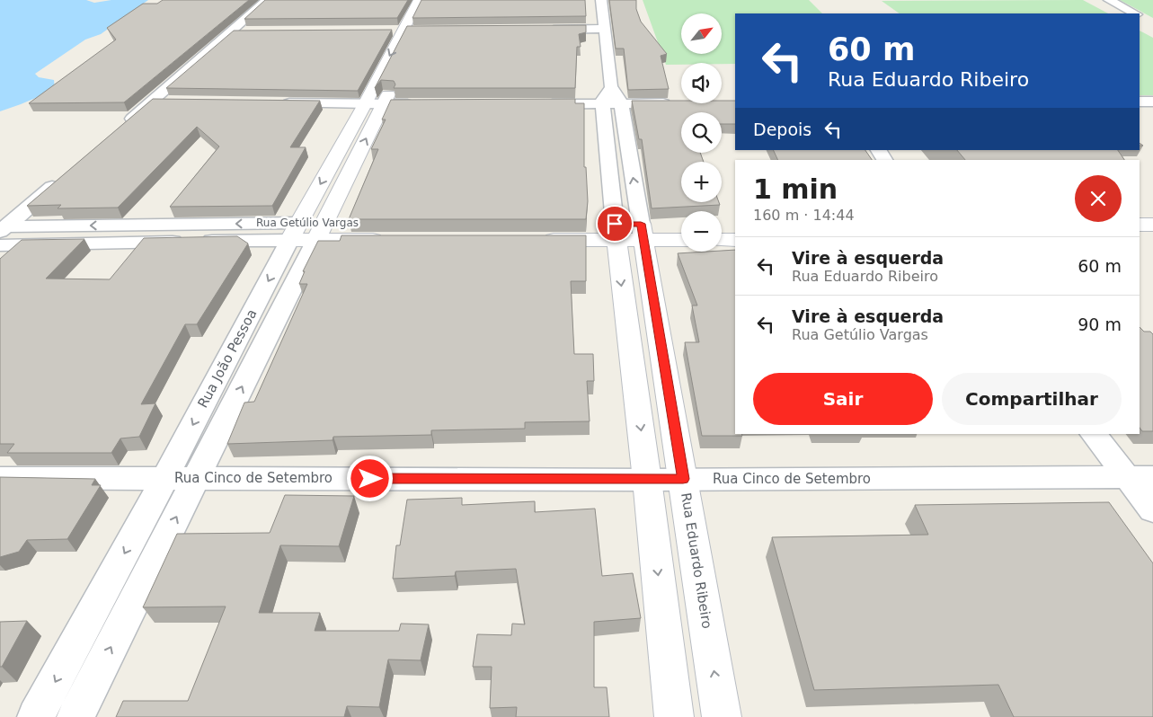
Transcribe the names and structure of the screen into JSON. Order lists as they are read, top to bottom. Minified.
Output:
{"streets":{"street":["Rua Getúlio Vargas","Rua João Pessoa","Rua Cinco de Setembro","Rua Eduardo Ribeiro"]},"crossings":[["Rua Getúlio Vargas","Rua João Pessoa"],["Rua João Pessoa","Rua Cinco de Setembro"],["Rua Cinco de Setembro","Rua Eduardo Ribeiro"]],"north":"top right","page":{"map_buttons":["+","−"],"turn":["60 m","Rua Eduardo Ribeiro"],"then":"Depois","heading":["1 min","160 m · 14:44"],"list":[{"name":"Vire à esquerda","note":"Rua Eduardo Ribeiro","value":"60 m"},{"name":"Vire à esquerda","note":"Rua Getúlio Vargas","value":"90 m"}],"buttons":["Sair","Compartilhar"]}}
